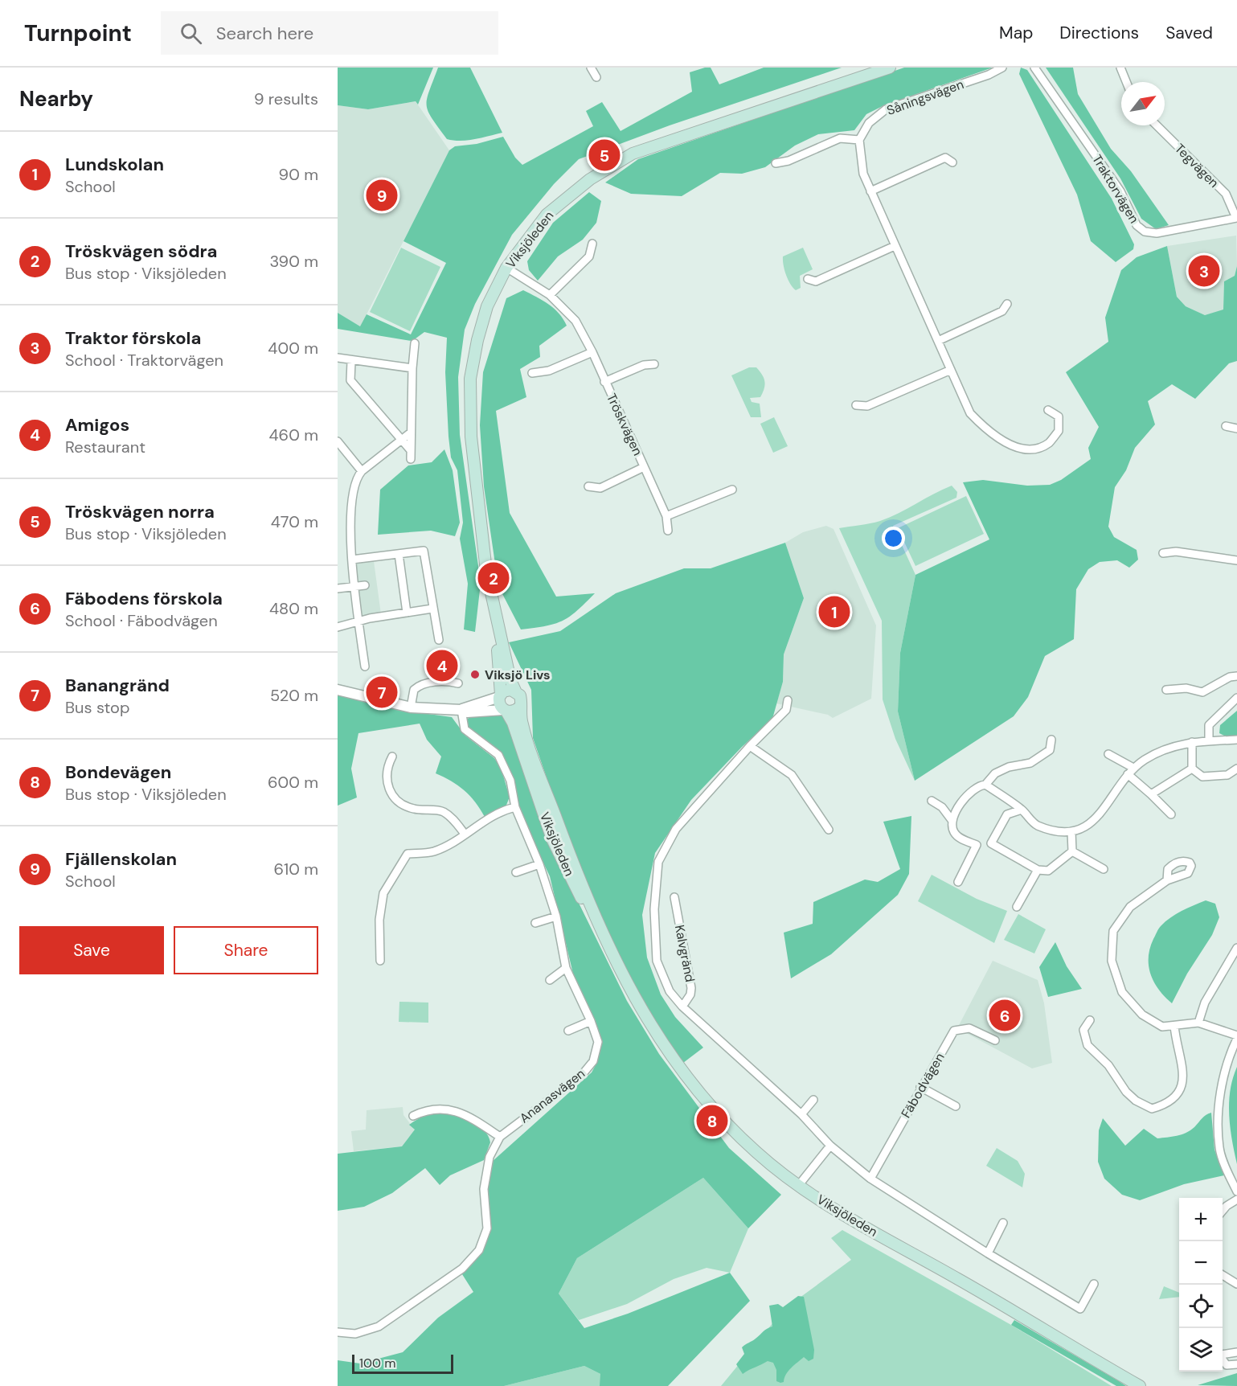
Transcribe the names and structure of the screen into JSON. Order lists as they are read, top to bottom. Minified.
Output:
{"streets":{"main road":["Viksjöleden"],"street":["Såningsvägen","Tegvägen","Traktorvägen","Tröskvägen","Kalvgränd","Fäbodvägen","Ananasvägen"]},"crossings":[["Tegvägen","Traktorvägen"],["Viksjöleden","Tröskvägen"]],"places":["Viksjö Livs"],"scale_bar":"100 m","north":"top right","page":{"header":"Turnpoint","search":"Search here","nav":["Map","Directions","Saved"],"heading":["Nearby","9 results"],"list":[{"mark":"1","name":"Lundskolan","note":"School","value":"90 m"},{"mark":"2","name":"Tröskvägen södra","note":"Bus stop · Viksjöleden","value":"390 m"},{"mark":"3","name":"Traktor förskola","note":"School · Traktorvägen","value":"400 m"},{"mark":"4","name":"Amigos","note":"Restaurant","value":"460 m"},{"mark":"5","name":"Tröskvägen norra","note":"Bus stop · Viksjöleden","value":"470 m"},{"mark":"6","name":"Fäbodens förskola","note":"School · Fäbodvägen","value":"480 m"},{"mark":"7","name":"Banangränd","note":"Bus stop","value":"520 m"},{"mark":"8","name":"Bondevägen","note":"Bus stop · Viksjöleden","value":"600 m"},{"mark":"9","name":"Fjällenskolan","note":"School","value":"610 m"}],"pins":["5","9","3","2","1","4","7","6","8"],"buttons":["Save","Share"],"map_buttons":["+","−"],"scale":"100 m"}}
